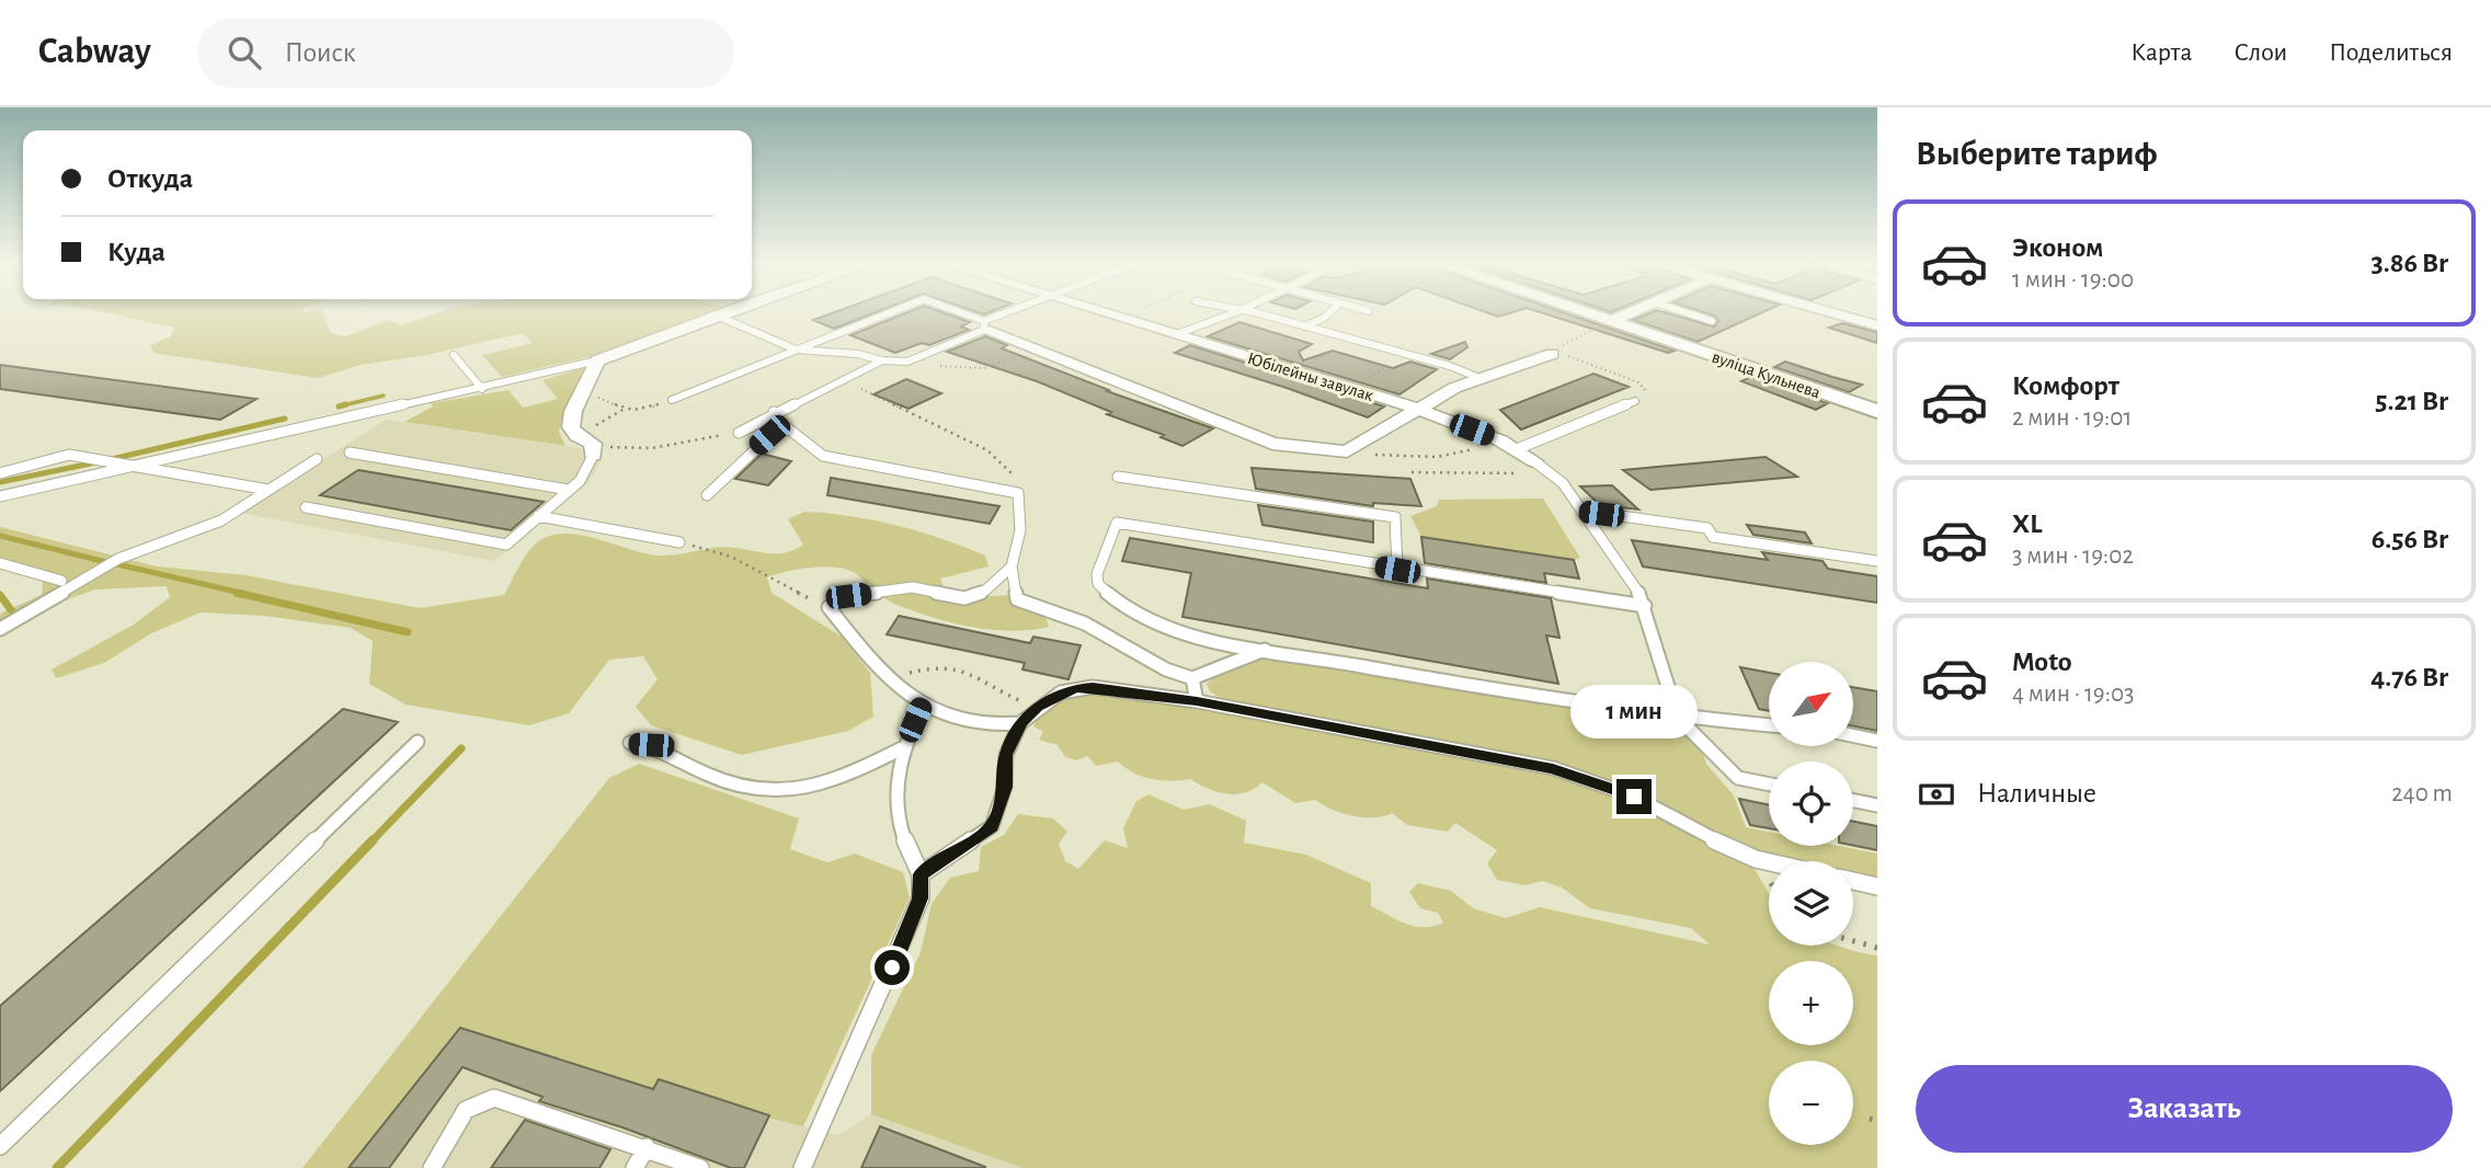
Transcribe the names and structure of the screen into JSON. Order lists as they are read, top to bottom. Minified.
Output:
{"streets":{"street":["вуліца Кульнева","Юбілейны завулак"]},"north":"top right","page":{"header":"Cabway","search":"Поиск","nav":["Карта","Слои","Поделиться"],"heading":"Выберите тариф","banner":["Откуда","Куда"],"list":[{"name":"Эконом","note":"1 мин · 19:00","value":"3.86 Br"},{"name":"Комфорт","note":"2 мин · 19:01","value":"5.21 Br"},{"name":"XL","note":"3 мин · 19:02","value":"6.56 Br"},{"name":"Moto","note":"4 мин · 19:03","value":"4.76 Br"}],"map_buttons":["+","−"],"bubble":"1 мин","pay":["Наличные","240 m"],"buttons":"Заказать"}}
